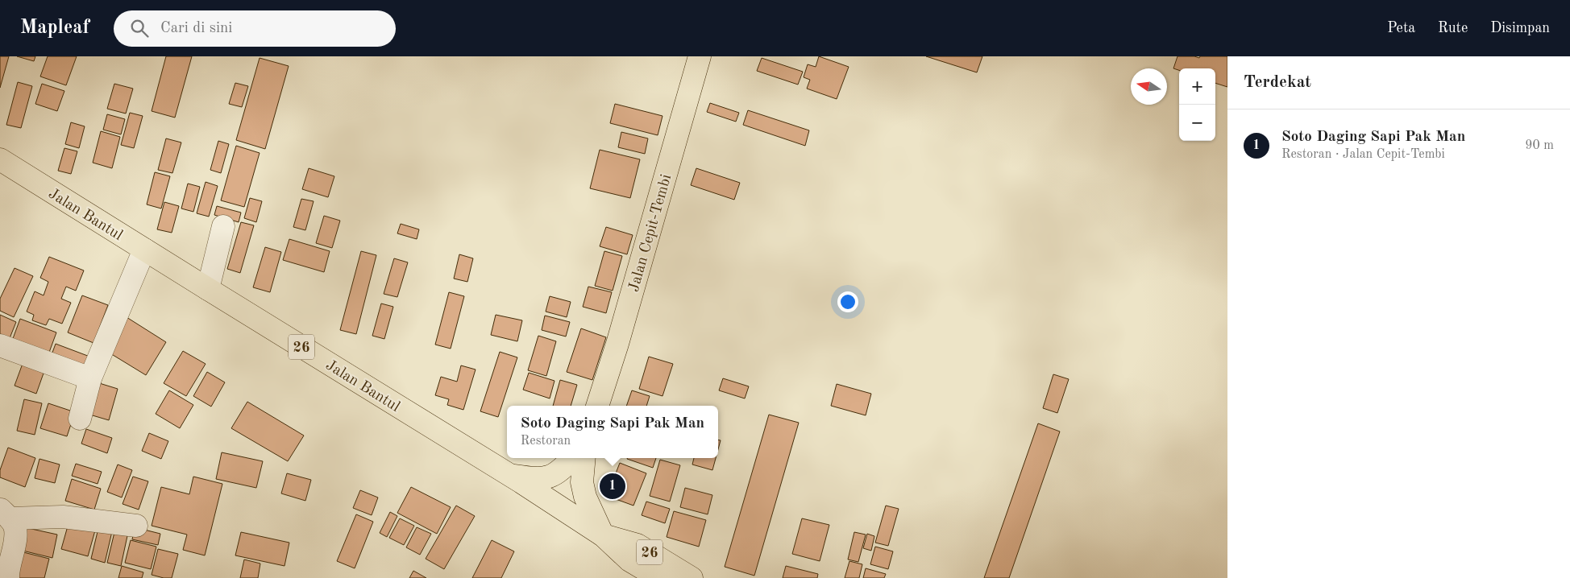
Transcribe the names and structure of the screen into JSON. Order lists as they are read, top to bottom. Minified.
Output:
{"streets":{"main road":["Jalan Bantul","Jalan Cepit-Tembi","26"]},"north":"left","page":{"header":"Mapleaf","search":"Cari di sini","nav":["Peta","Rute","Disimpan"],"heading":"Terdekat","map_buttons":["+","−"],"list":[{"mark":"1","name":"Soto Daging Sapi Pak Man","note":"Restoran · Jalan Cepit-Tembi","value":"90 m"}],"popup":["Soto Daging Sapi Pak Man","Restoran"],"pins":"1"}}
